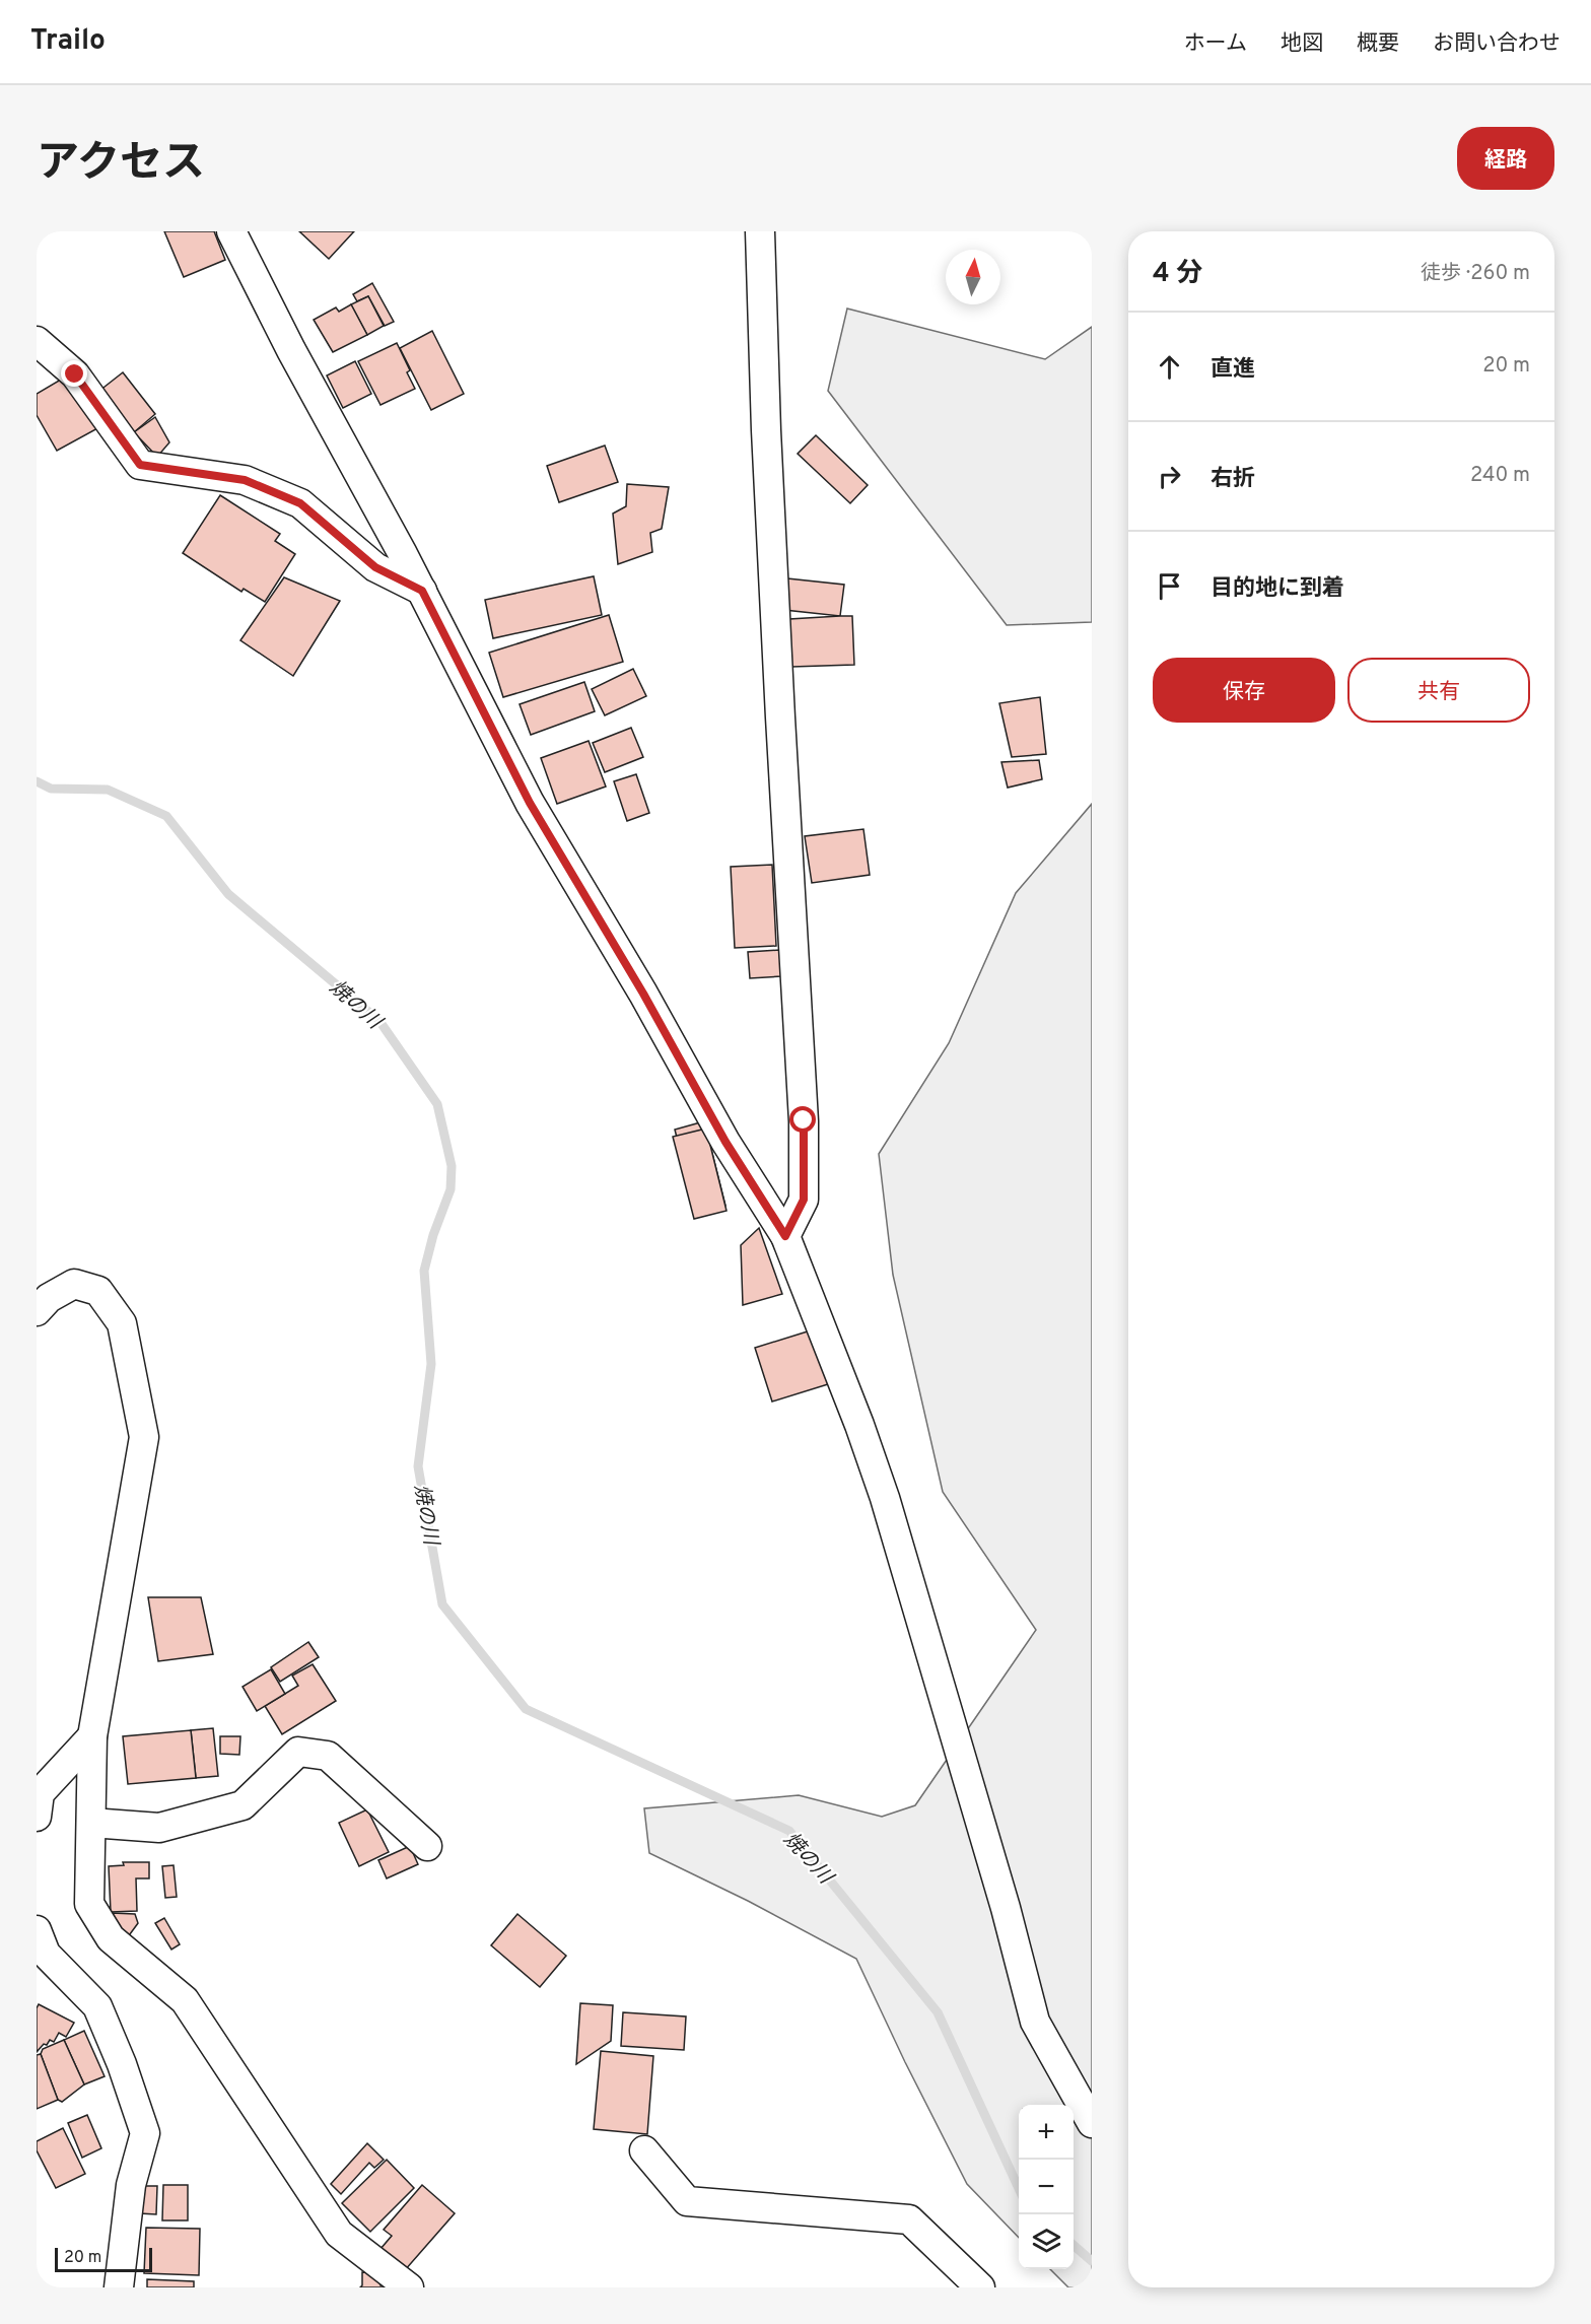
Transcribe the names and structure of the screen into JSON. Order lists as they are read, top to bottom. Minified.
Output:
{"water":["焼の川"],"scale_bar":"20 m","north":"top","page":{"header":"Trailo","nav":["ホーム","地図","概要","お問い合わせ"],"title":"アクセス","buttons":["経路",["保存","共有"]],"heading":["4 分","徒歩 · 260 m"],"list":[["直進","20 m"],["右折","240 m"],"目的地に到着"],"map_buttons":["+","−"],"scale":"20 m"}}
